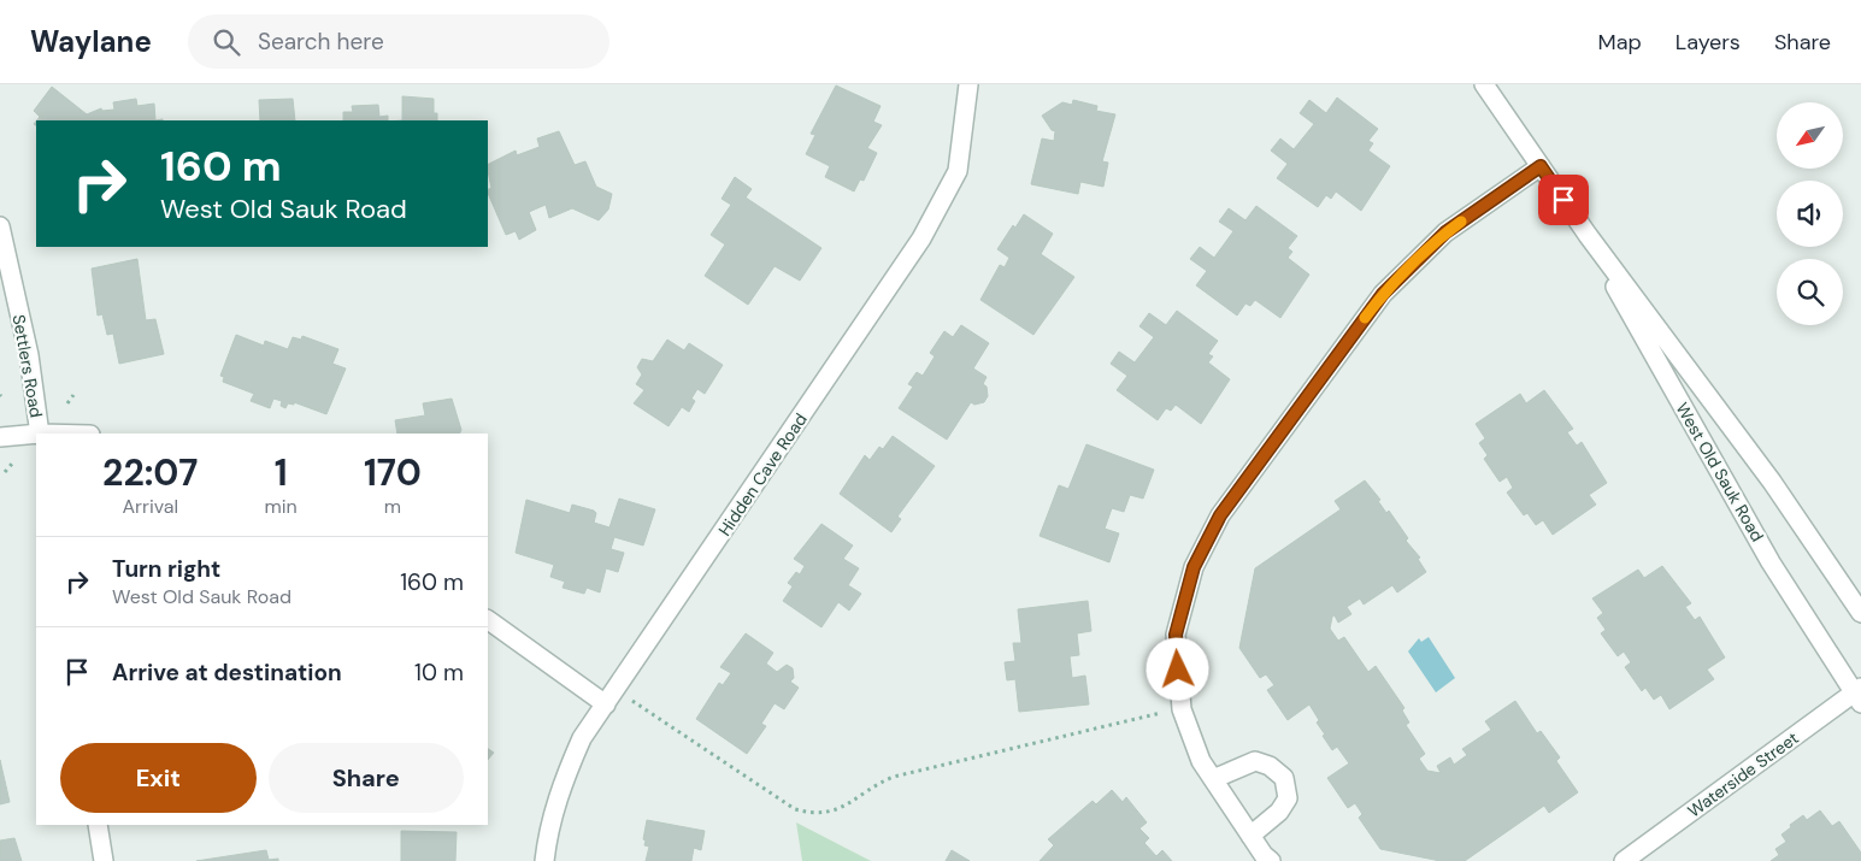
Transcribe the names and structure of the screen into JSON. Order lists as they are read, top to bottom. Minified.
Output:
{"streets":{"street":["Settlers Road","West Old Sauk Road","Hidden Cave Road","Waterside Street"]},"crossings":[["West Old Sauk Road","Waterside Street"]],"north":"bottom left","page":{"header":"Waylane","search":"Search here","nav":["Map","Layers","Share"],"turn":["160 m","West Old Sauk Road"],"eta":["22:07","Arrival","1","min","170","m"],"list":[{"name":"Turn right","note":"West Old Sauk Road","value":"160 m"},{"name":"Arrive at destination","value":"10 m"}],"buttons":["Exit","Share"]}}
